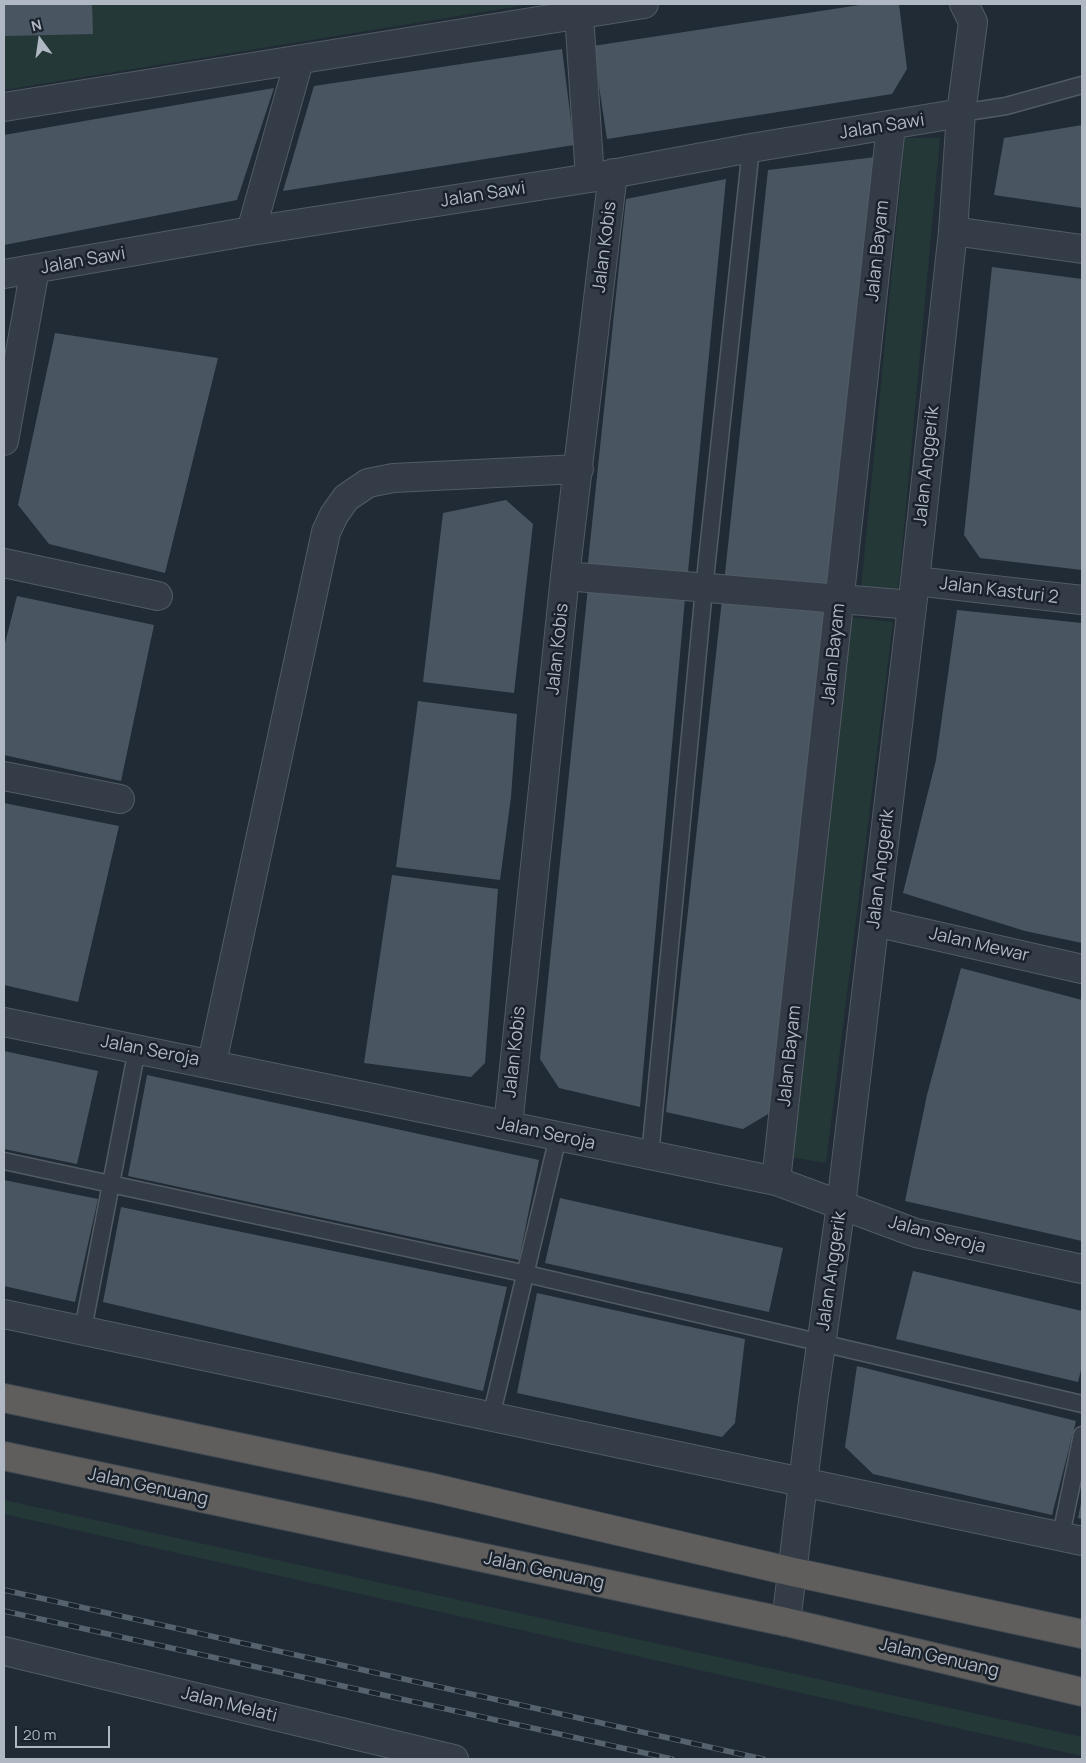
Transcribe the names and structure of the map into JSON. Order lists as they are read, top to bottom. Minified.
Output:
{"streets":{"highway":["Jalan Genuang"],"street":["Jalan Sawi","Jalan Kobis","Jalan Bayam","Jalan Anggerik","Jalan Kasturi 2","Jalan Mewar","Jalan Seroja","Jalan Melati"]},"crossings":[["Jalan Sawi","Jalan Kobis"],["Jalan Sawi","Jalan Bayam"],["Jalan Sawi","Jalan Anggerik"],["Jalan Kobis","Jalan Kasturi 2"],["Jalan Kobis","Jalan Seroja"],["Jalan Bayam","Jalan Kasturi 2"],["Jalan Bayam","Jalan Seroja"],["Jalan Anggerik","Jalan Kasturi 2"],["Jalan Anggerik","Jalan Mewar"],["Jalan Anggerik","Jalan Seroja"],["Jalan Anggerik","Jalan Genuang"]],"scale_bar":"20 m","north":"top"}
